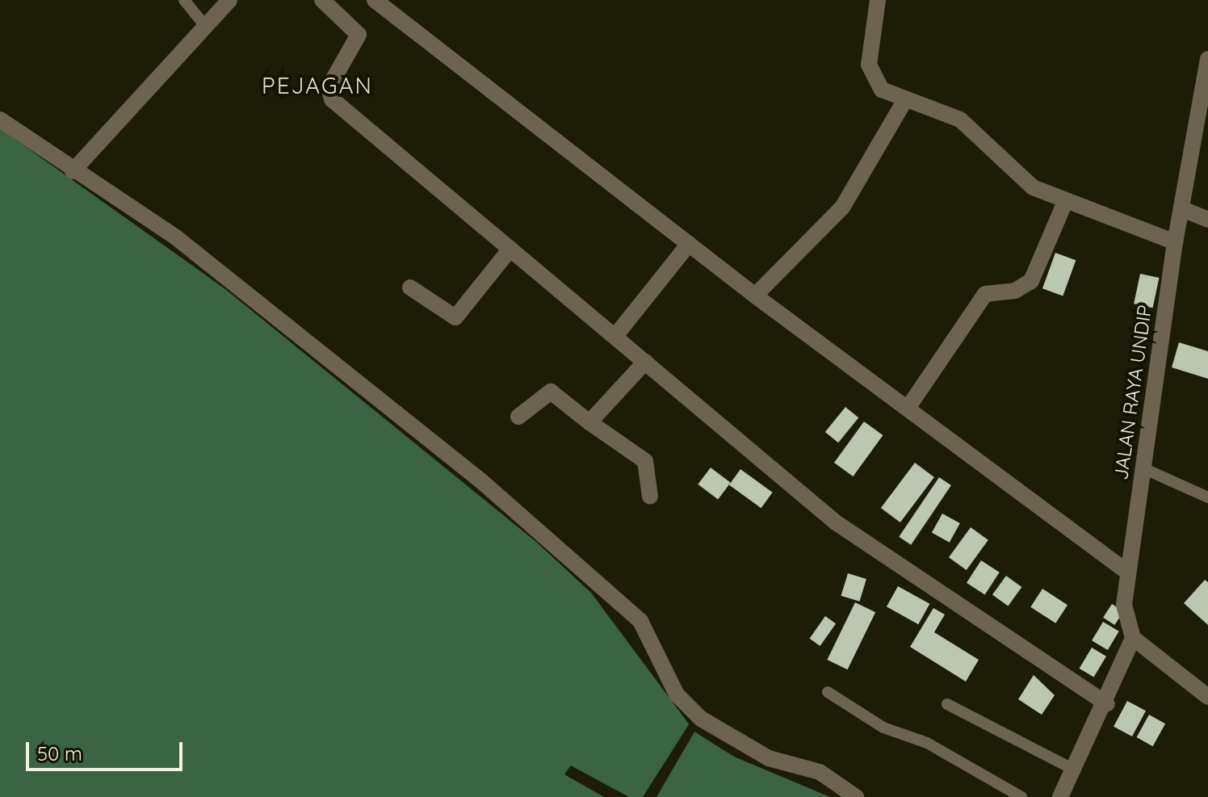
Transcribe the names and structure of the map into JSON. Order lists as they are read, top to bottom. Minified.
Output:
{"streets":{"street":["JALAN RAYA UNDIP"]},"districts":["PEJAGAN"],"scale_bar":"50 m"}
